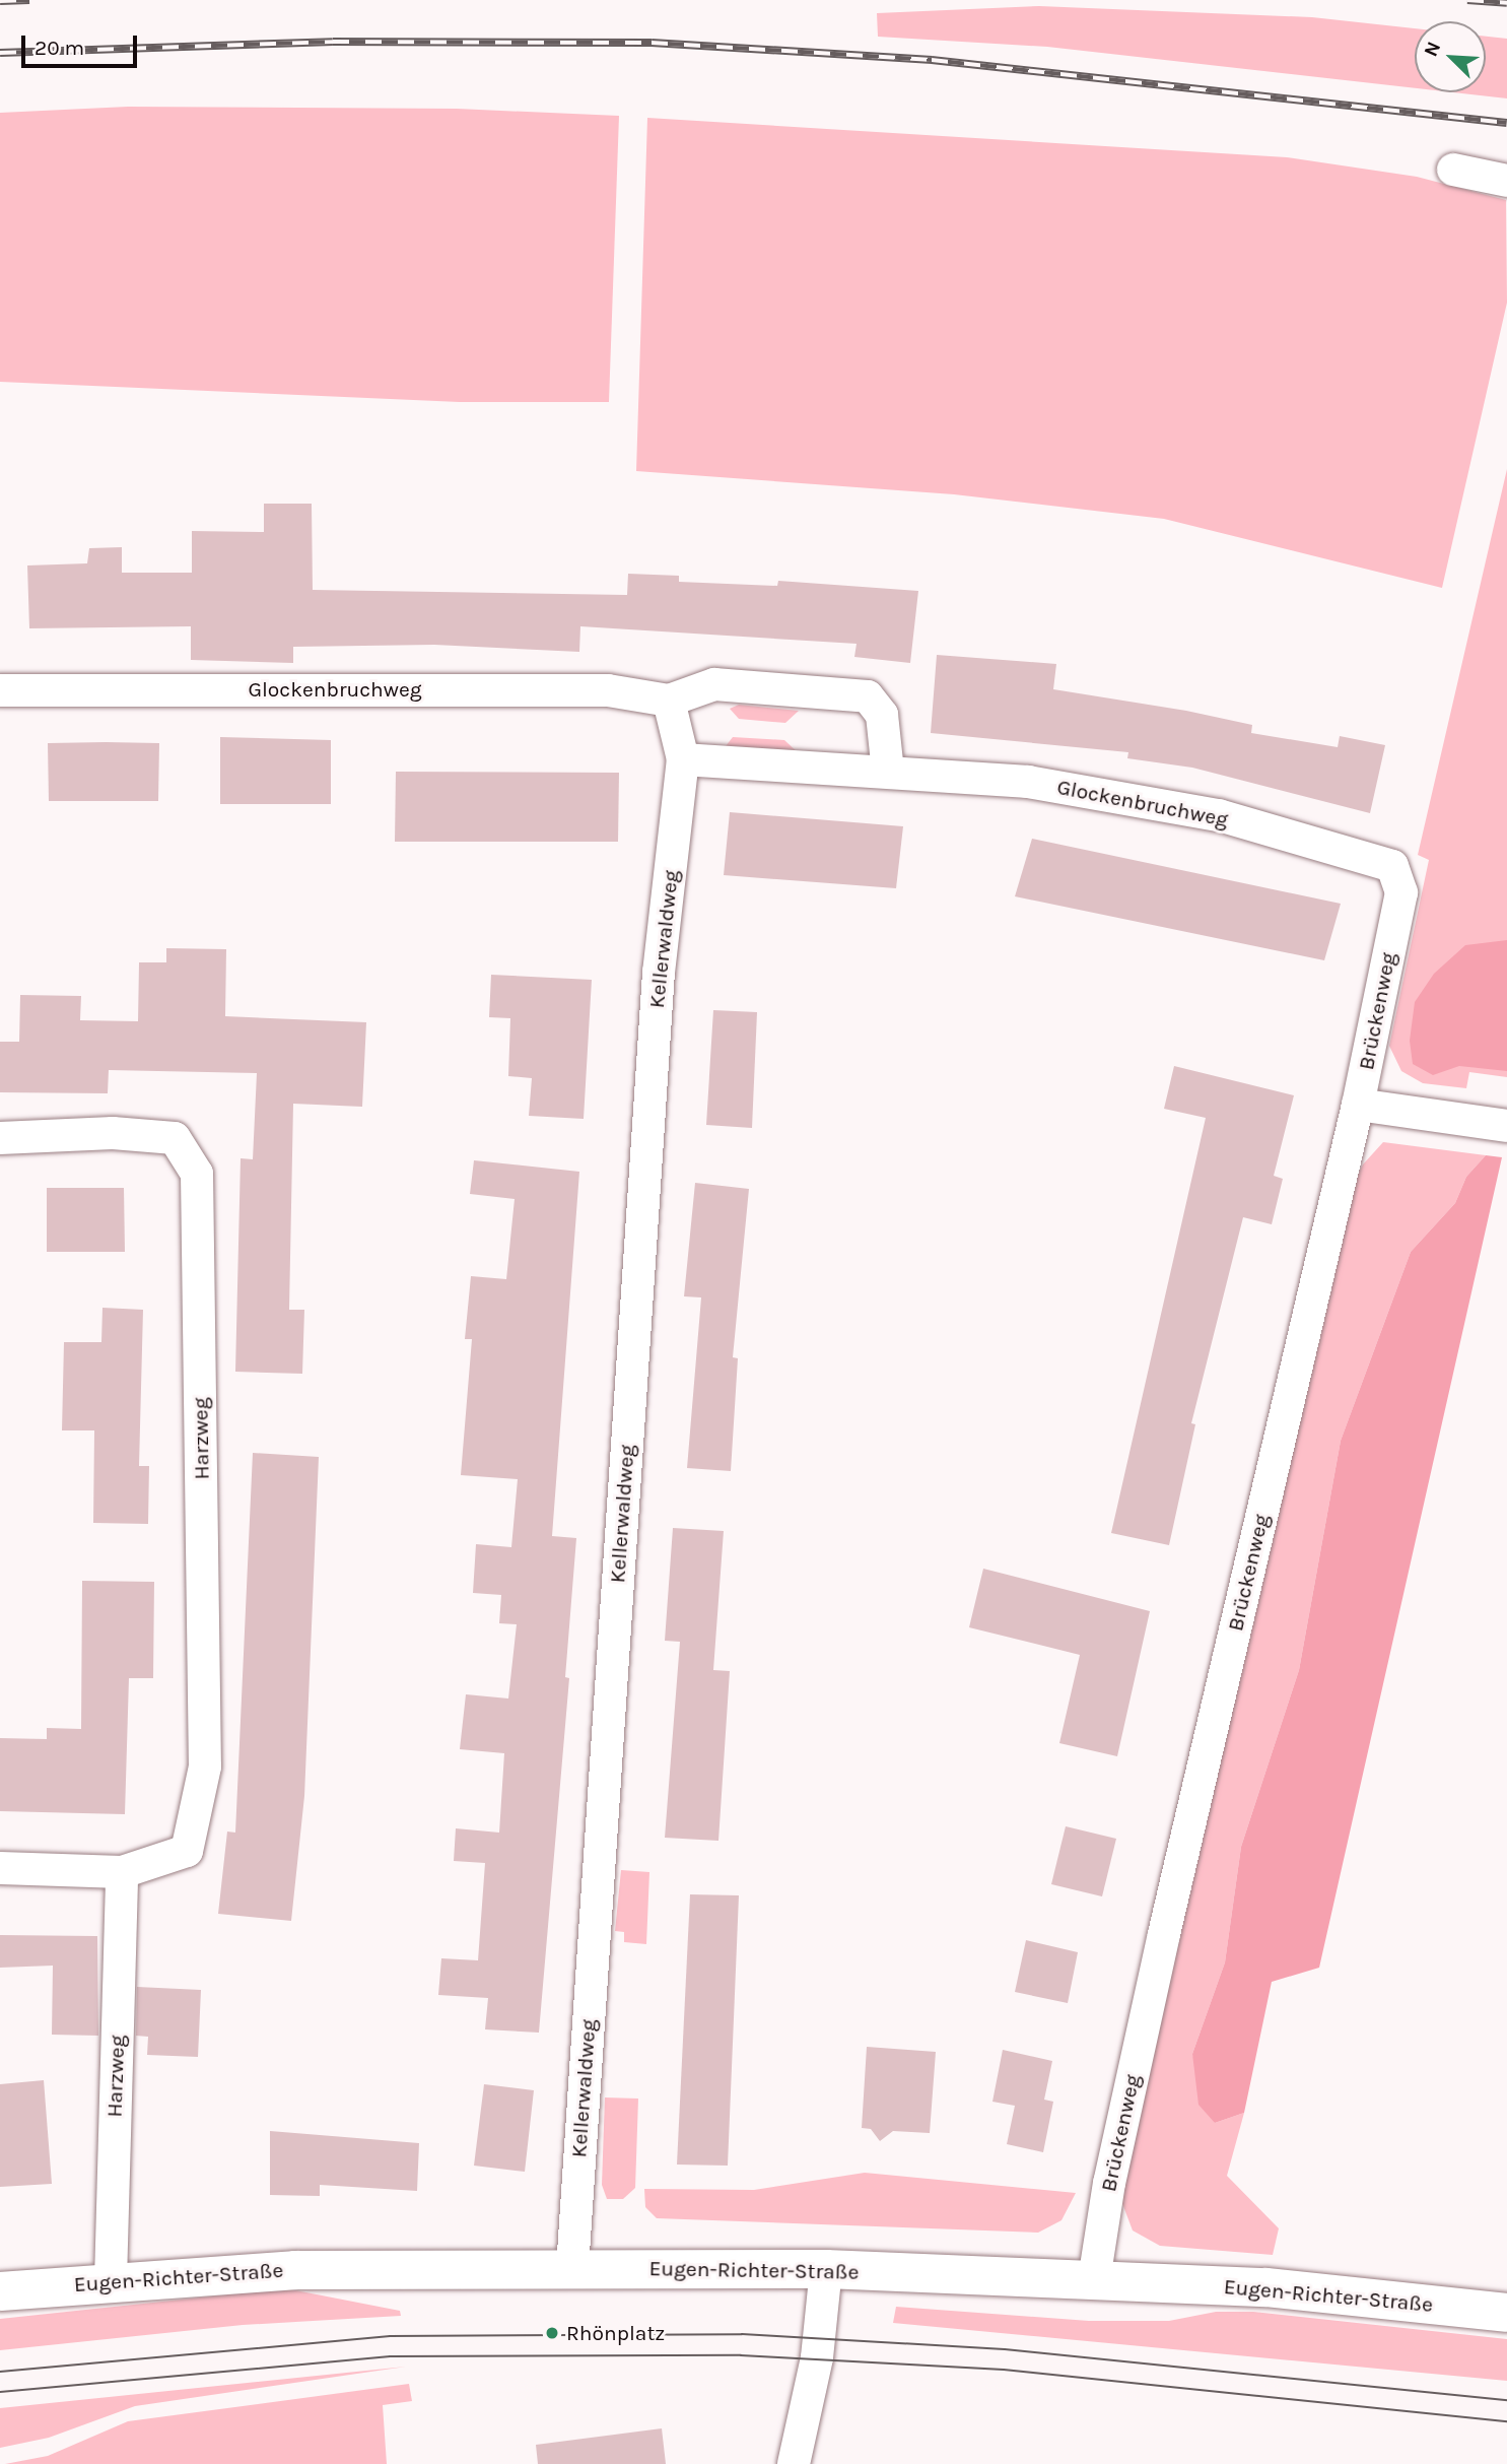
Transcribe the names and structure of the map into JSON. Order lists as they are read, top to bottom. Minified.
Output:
{"streets":{"main road":["Eugen-Richter-Straße"],"street":["Glockenbruchweg","Kellerwaldweg","Brückenweg","Harzweg"]},"crossings":[["Glockenbruchweg","Kellerwaldweg"],["Glockenbruchweg","Brückenweg"],["Kellerwaldweg","Eugen-Richter-Straße"],["Brückenweg","Eugen-Richter-Straße"],["Harzweg","Eugen-Richter-Straße"]],"places":["Rhönplatz"],"scale_bar":"20 m","north":"top left"}
